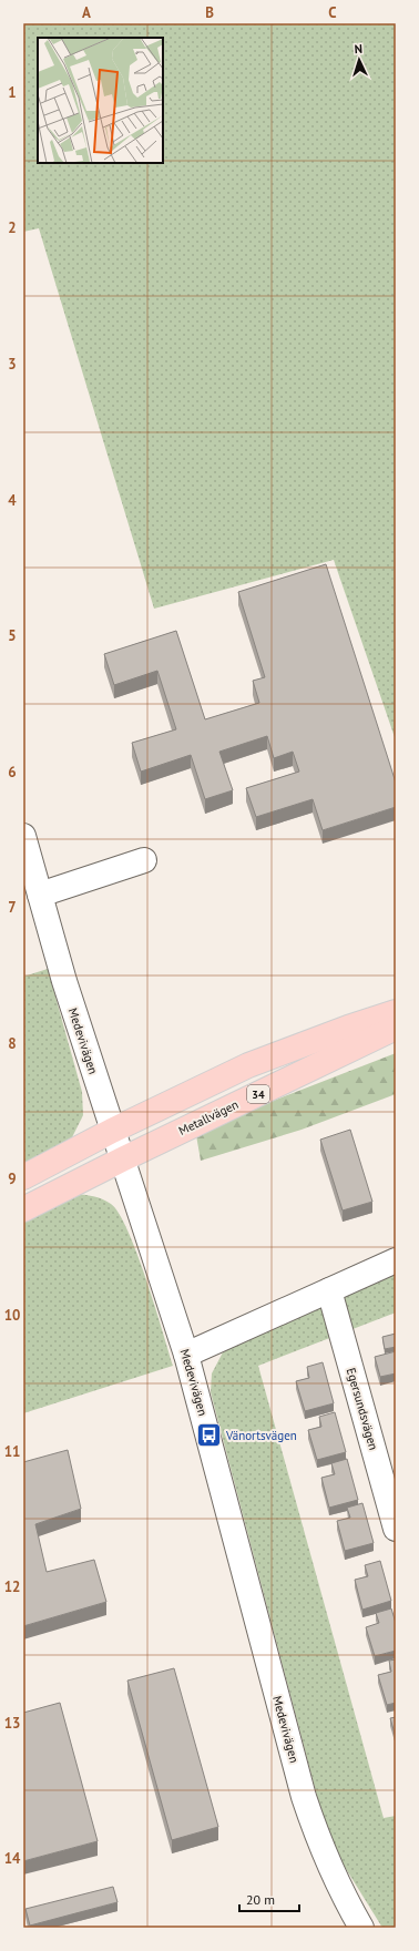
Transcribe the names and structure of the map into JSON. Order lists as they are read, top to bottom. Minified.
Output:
{"streets":{"main road":["34","Metallvägen"],"street":["Medevivägen","Egersundsvägen"]},"crossings":[["Medevivägen","34"],["Medevivägen","Metallvägen"]],"places":{"bus stop":["Vänortsvägen"]},"scale_bar":"20 m","north":"top","grid":{"columns":["A","B","C"],"rows":["1","2","3","4","5","6","7","8","9","10","11","12","13","14"]}}
